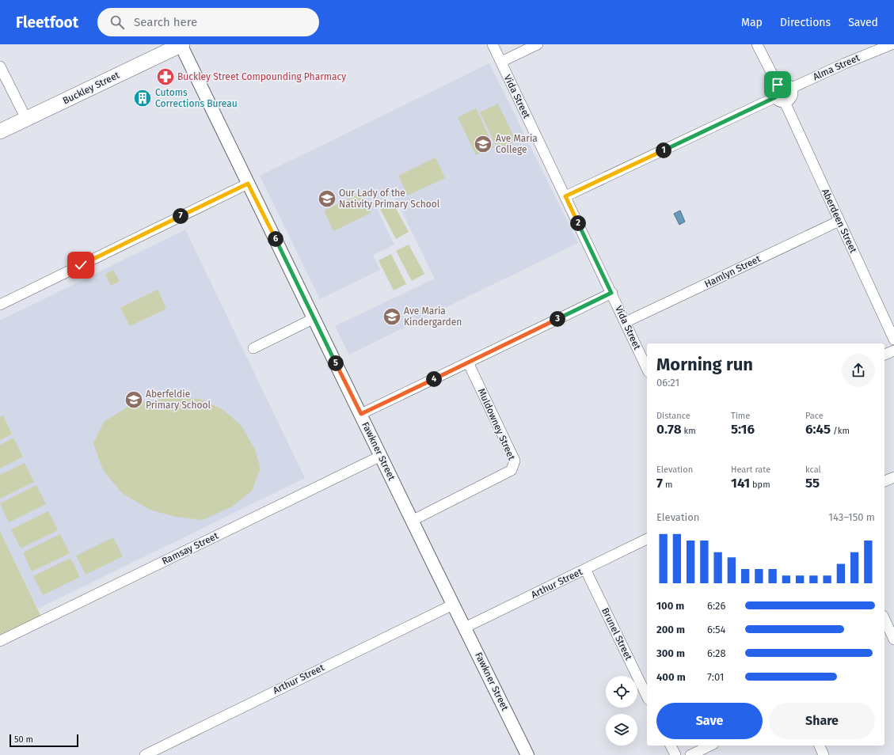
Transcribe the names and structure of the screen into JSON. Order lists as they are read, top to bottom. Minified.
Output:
{"streets":{"main road":["Buckley Street"],"street":["Alma Street","Vida Street","Aberdeen Street","Hamlyn Street","Muldowney Street","Fawkner Street","Ramsay Street","Arthur Street","Brunel Street"]},"crossings":[["Alma Street","Aberdeen Street"],["Buckley Street","Fawkner Street"],["Vida Street","Hamlyn Street"],["Aberdeen Street","Hamlyn Street"],["Muldowney Street","Fawkner Street"],["Fawkner Street","Ramsay Street"],["Fawkner Street","Arthur Street"],["Arthur Street","Brunel Street"]],"places":{"pharmacy":["Buckley Street Compounding Pharmacy"],"building":["Cutoms Corrections Bureau"],"school or university":["Ave Maria College","Our Lady of the Nativity Primary School","Ave Maria Kindergarden","Aberfeldie Primary School"]},"scale_bar":"50 m","page":{"header":"Fleetfoot","search":"Search here","nav":["Map","Directions","Saved"],"pins":["1","7","2","6","3","5","4"],"heading":["Morning run","06:21"],"stats":[["Distance","0.78 km"],["Time","5:16"],["Pace","6:45 /km"],["Elevation","7 m"],["Heart rate","141 bpm"],["kcal","55"]],"chart":["Elevation","143–150 m"],"list":[{"name":"100 m","note":"6:26"},{"name":"200 m","note":"6:54"},{"name":"300 m","note":"6:28"},{"name":"400 m","note":"7:01"}],"buttons":["Save","Share"],"scale":"50 m"}}
